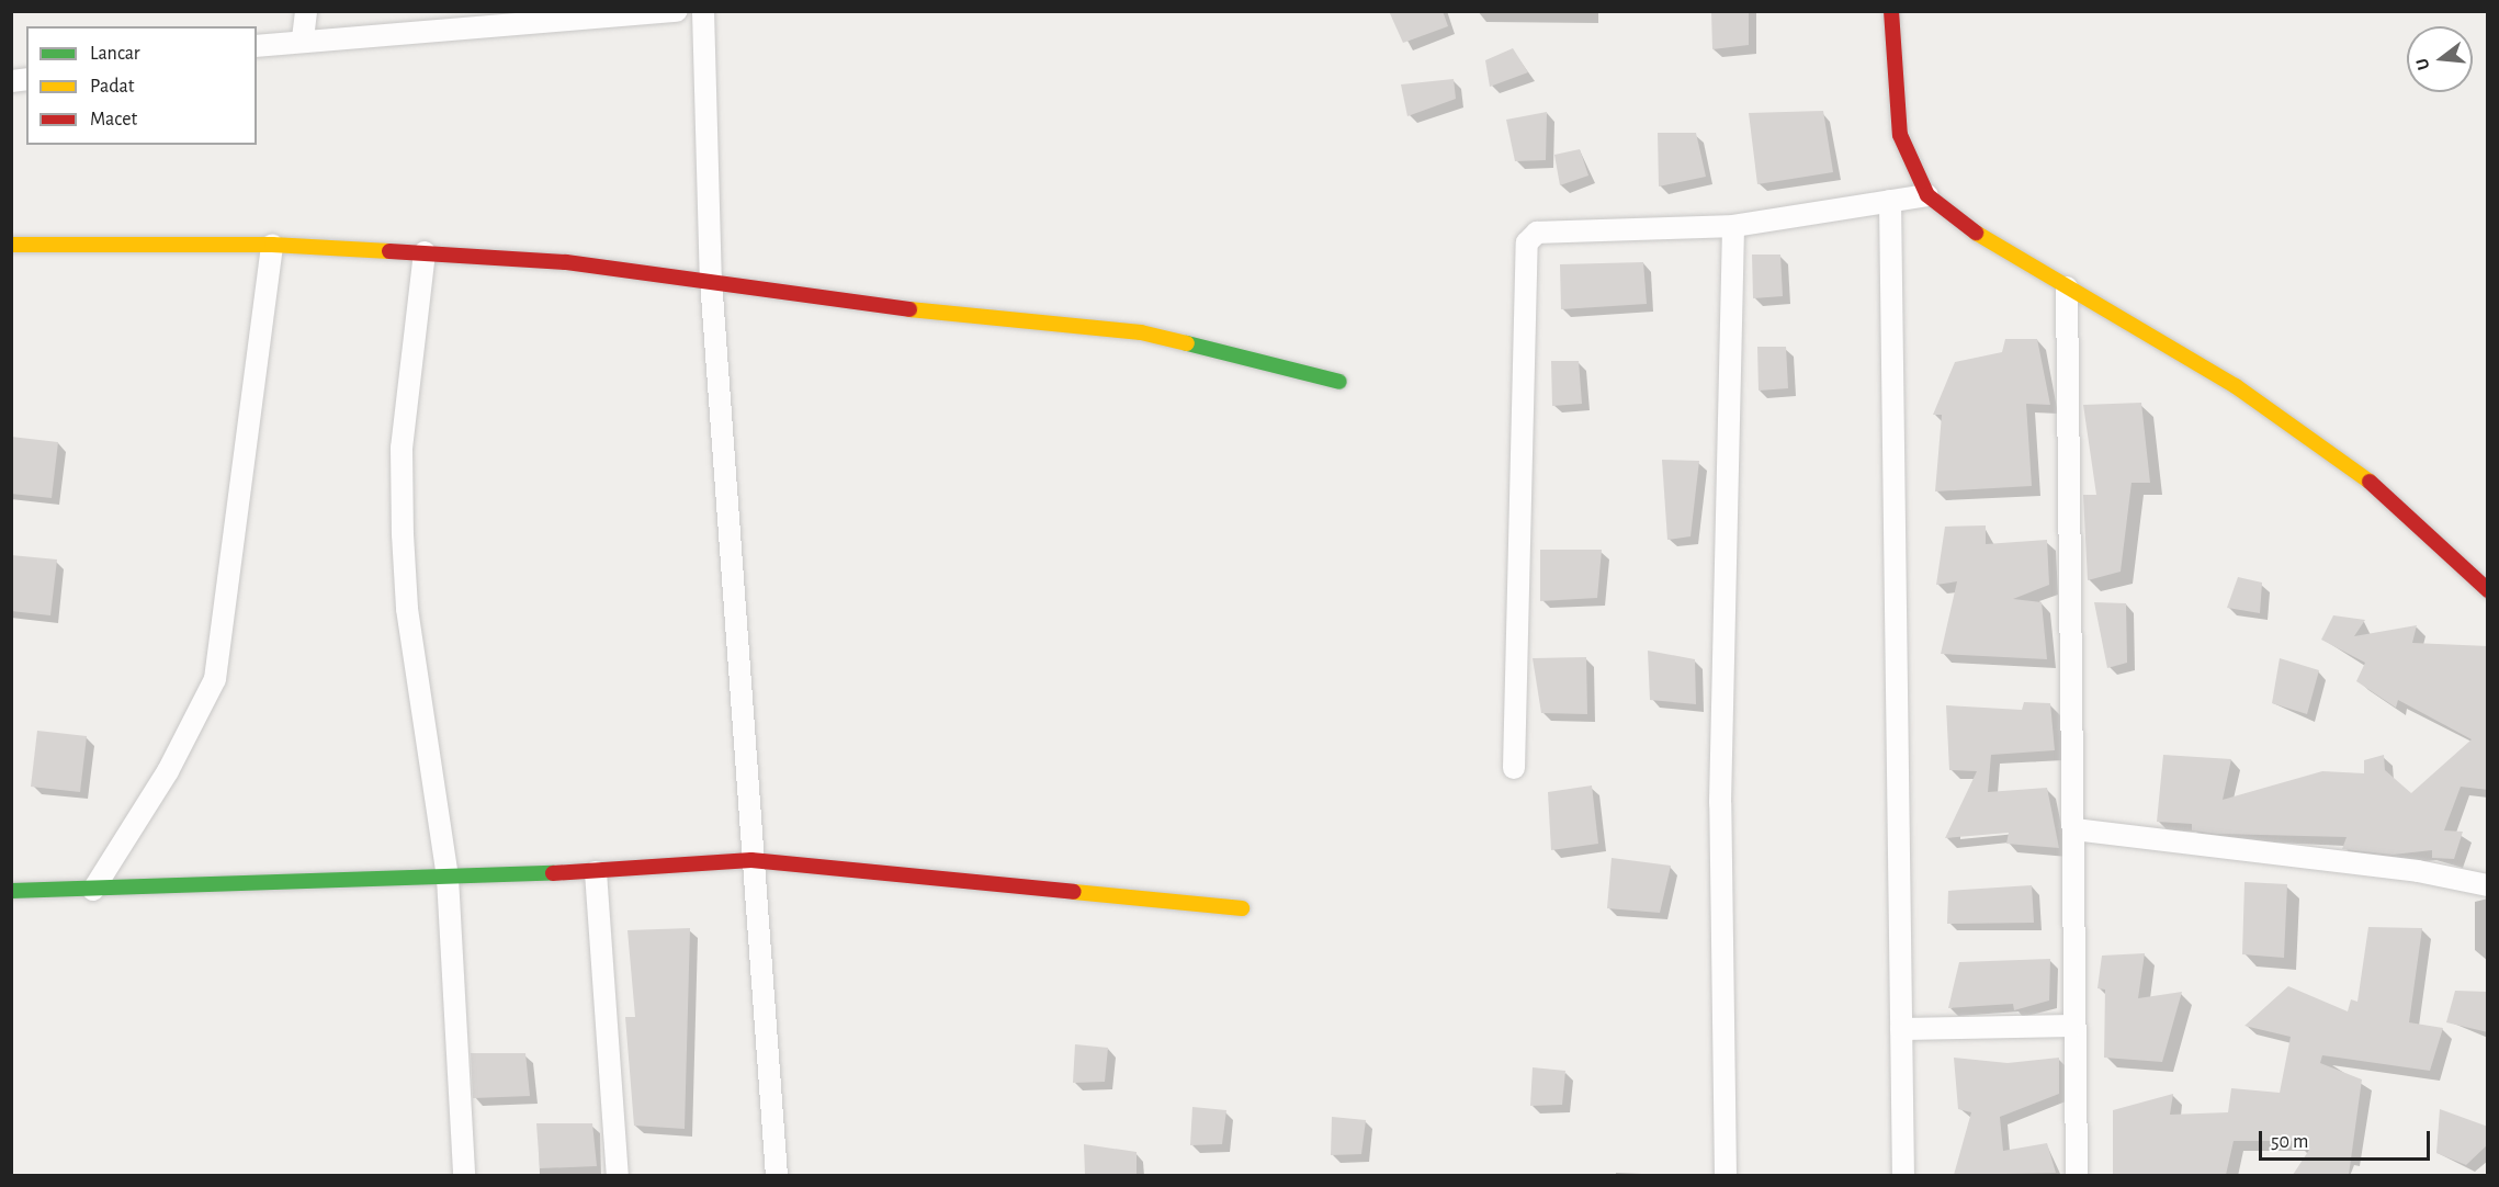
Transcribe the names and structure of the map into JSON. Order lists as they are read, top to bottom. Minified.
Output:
{"legend":["Lancar","Padat","Macet"],"scale_bar":"50 m","north":"left"}
